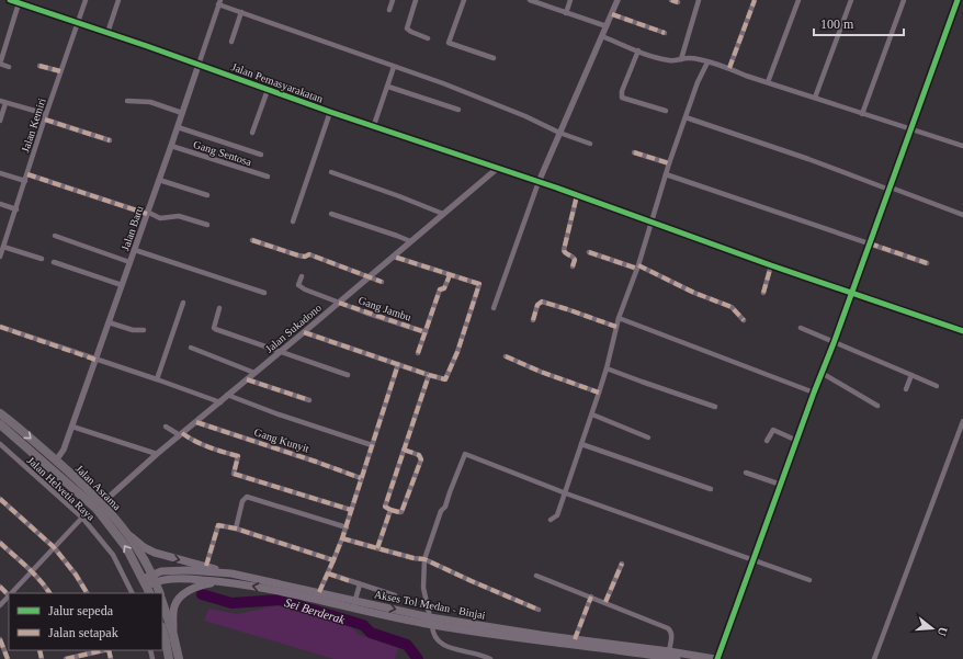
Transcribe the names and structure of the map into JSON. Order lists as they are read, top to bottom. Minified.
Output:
{"streets":{"highway":["Jalan Asrama"],"main road":["Akses Tol Medan - Binjai"],"street":["Jalan Pemasyarakatan","Jalan Kemiri","Gang Sentosa","Jalan Baru","Gang Jambu","Jalan Sukadono","Gang Kunyit","Jalan Helvetia Raya"]},"crossings":[["Jalan Pemasyarakatan","Jalan Kemiri"],["Jalan Pemasyarakatan","Jalan Baru"],["Jalan Pemasyarakatan","Jalan Sukadono"],["Gang Sentosa","Jalan Baru"],["Jalan Baru","Jalan Asrama"],["Gang Jambu","Jalan Sukadono"],["Jalan Sukadono","Gang Kunyit"],["Jalan Sukadono","Jalan Asrama"],["Jalan Asrama","Akses Tol Medan - Binjai"]],"water":["Sei Berderak"],"legend":["Jalur sepeda","Jalan setapak"],"scale_bar":"100 m","north":"right"}
